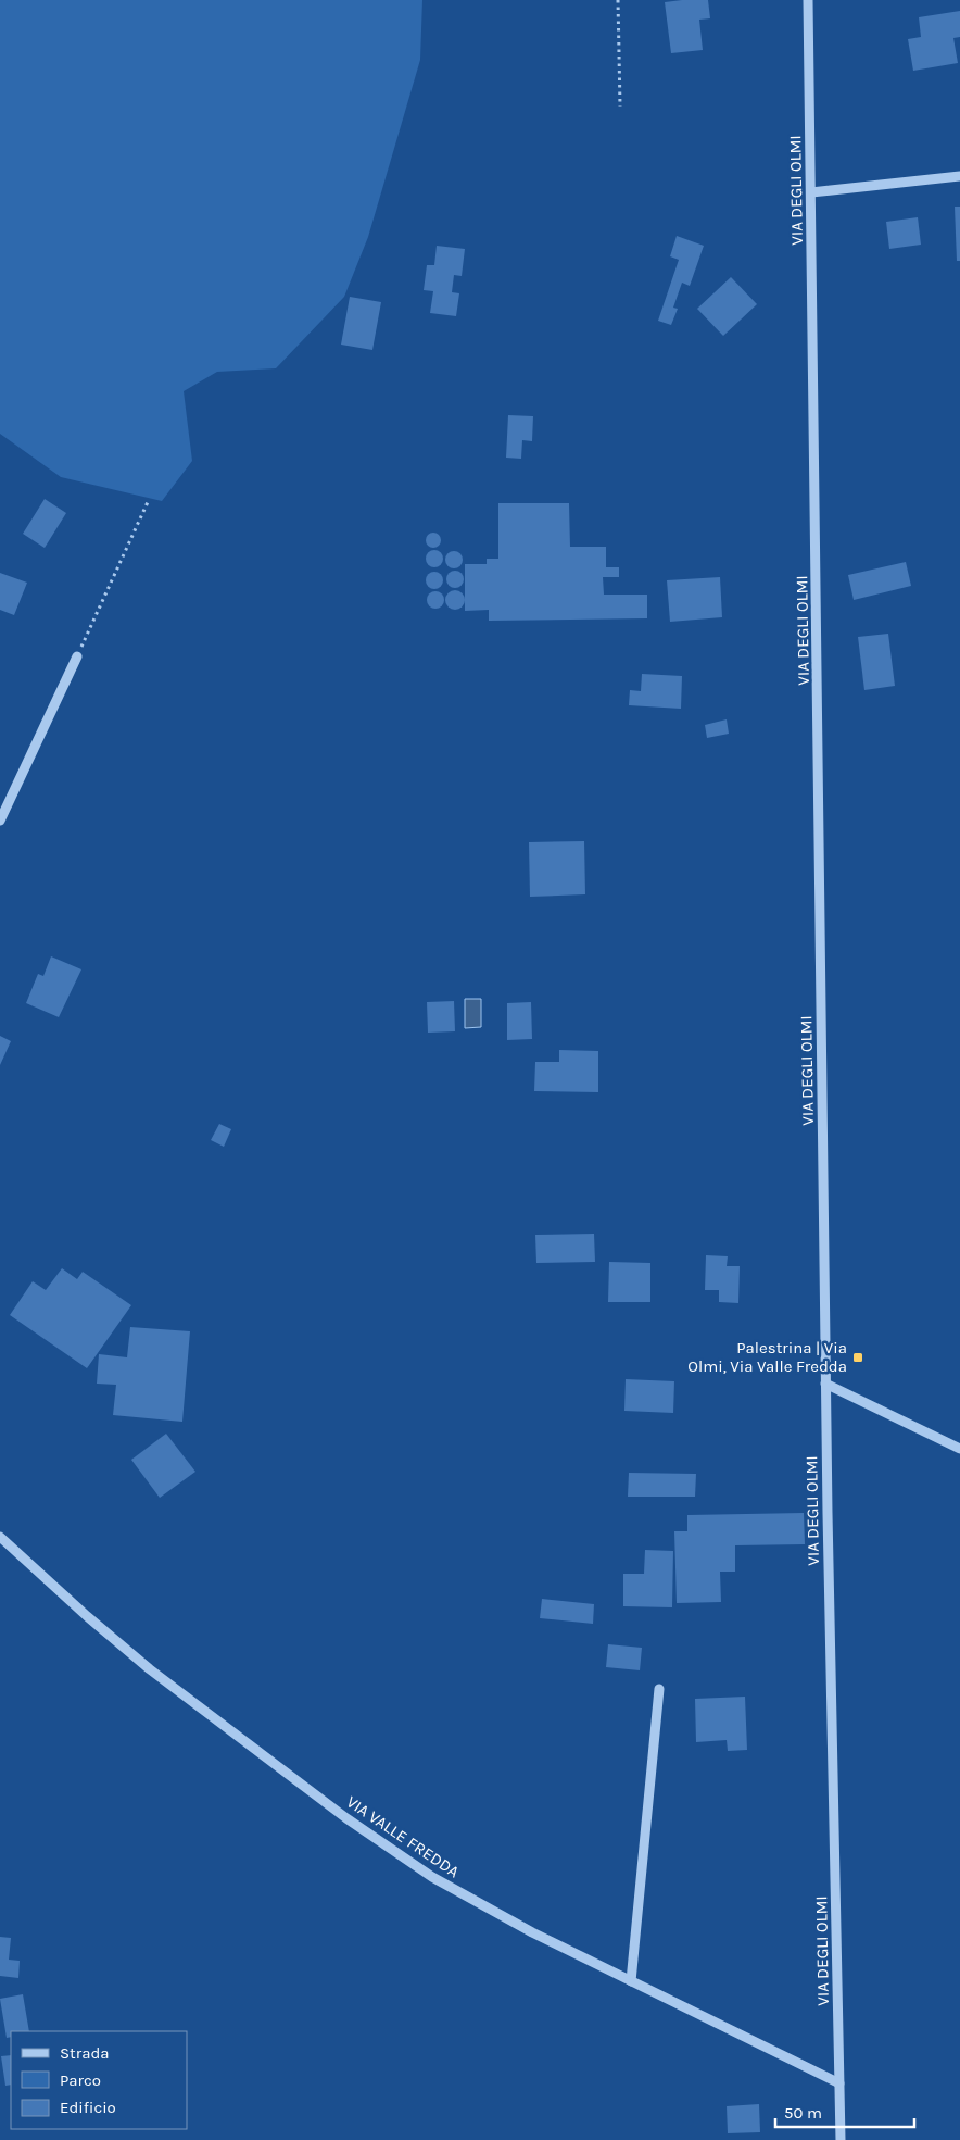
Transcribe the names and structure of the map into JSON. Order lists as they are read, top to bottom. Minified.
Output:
{"streets":{"street":["VIA DEGLI OLMI","VIA VALLE FREDDA"]},"crossings":[["VIA DEGLI OLMI","VIA VALLE FREDDA"]],"places":{"transit":["Palestrina | Via Olmi, Via Valle Fredda"]},"legend":["Strada","Parco","Edificio"],"scale_bar":"50 m"}
